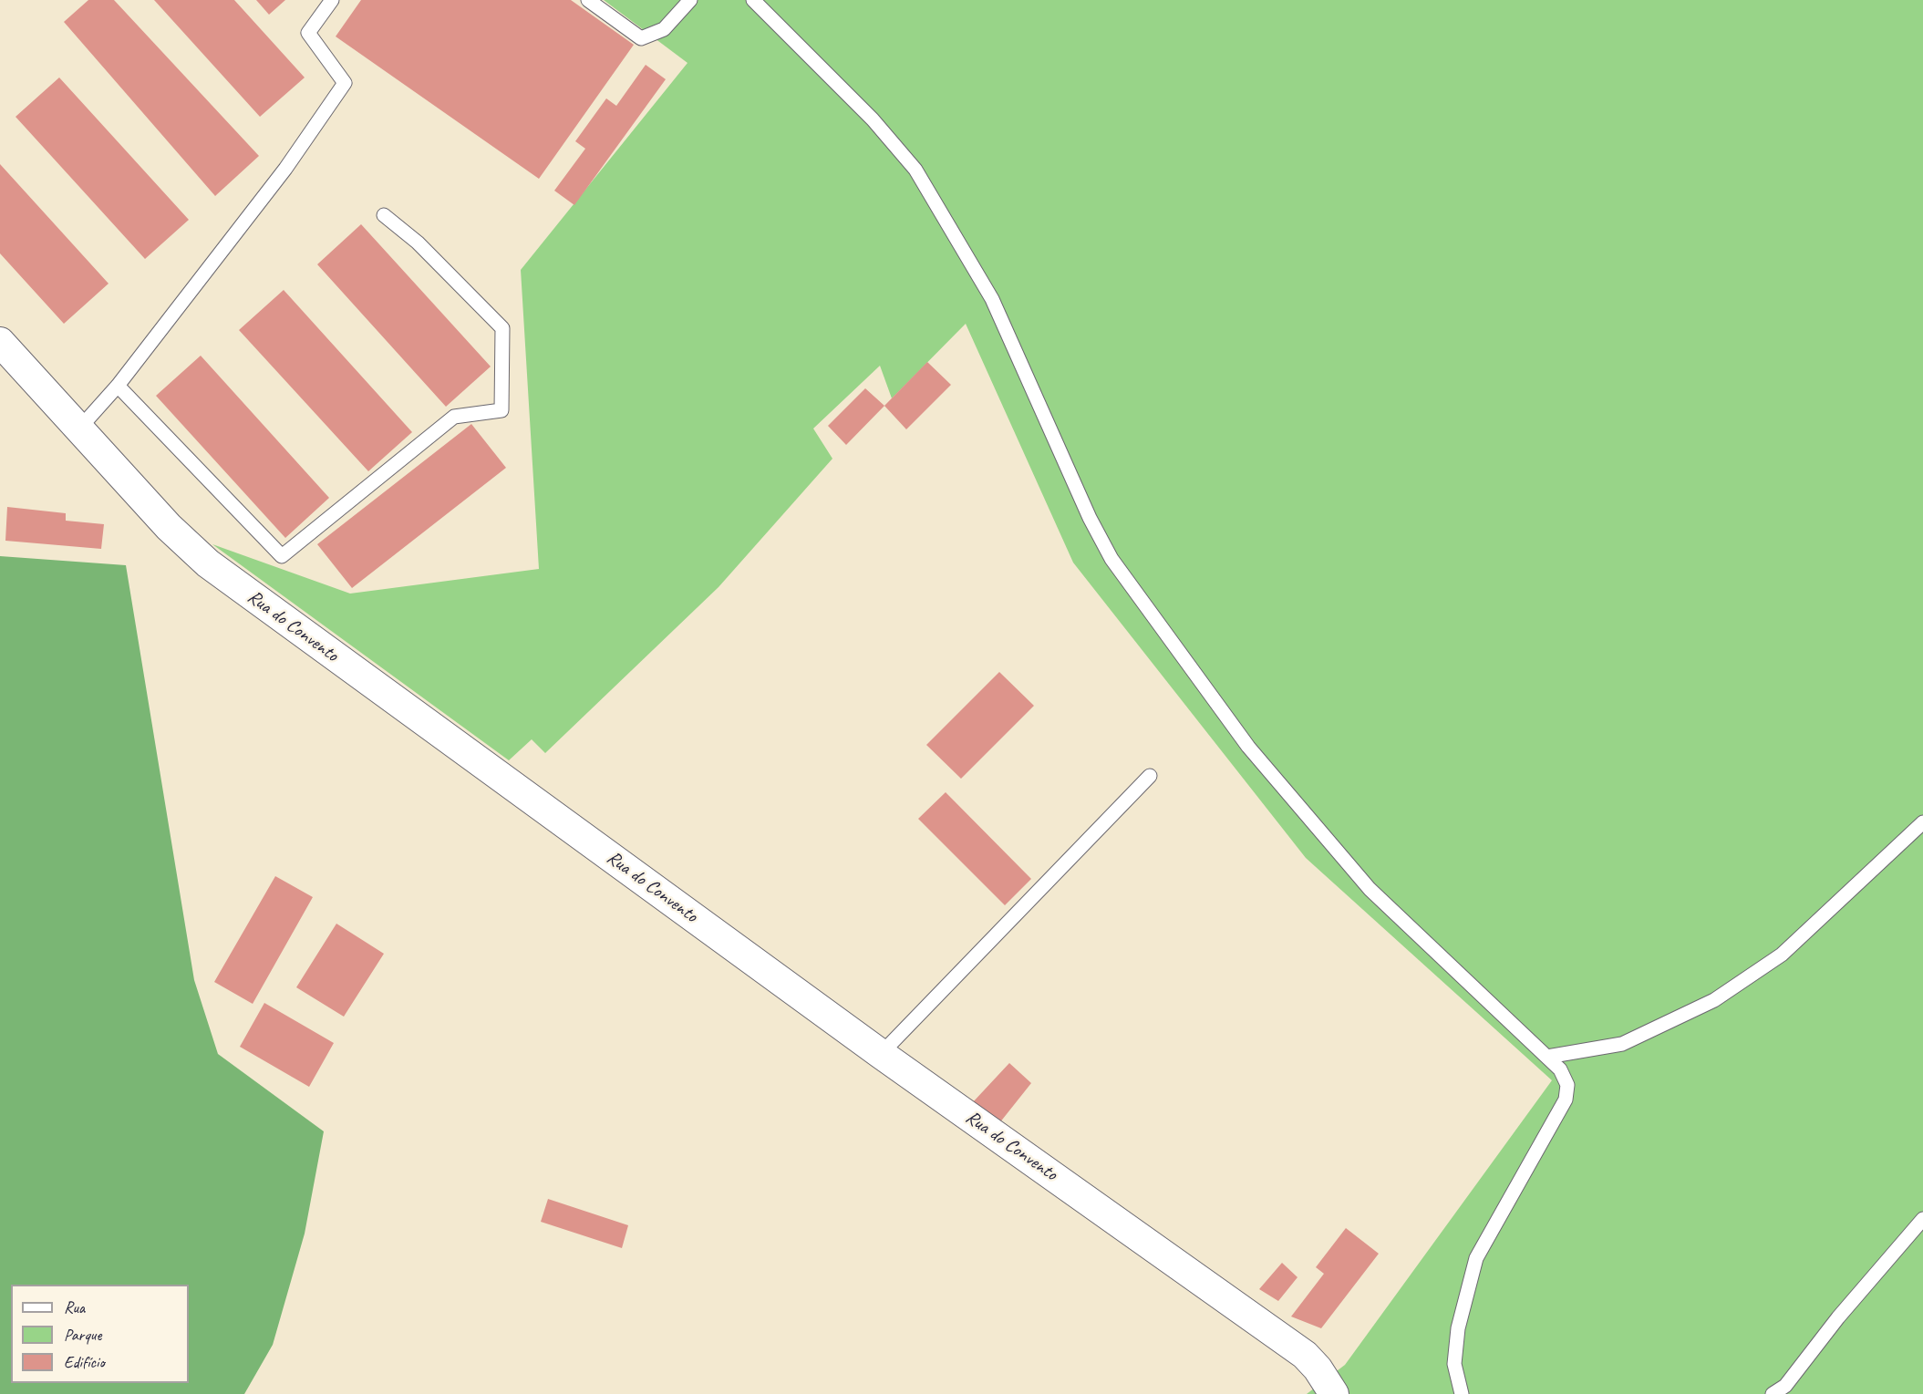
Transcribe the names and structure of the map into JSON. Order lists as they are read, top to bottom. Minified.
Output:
{"streets":{"street":["Rua do Convento"]},"legend":["Rua","Parque","Edifício"]}
